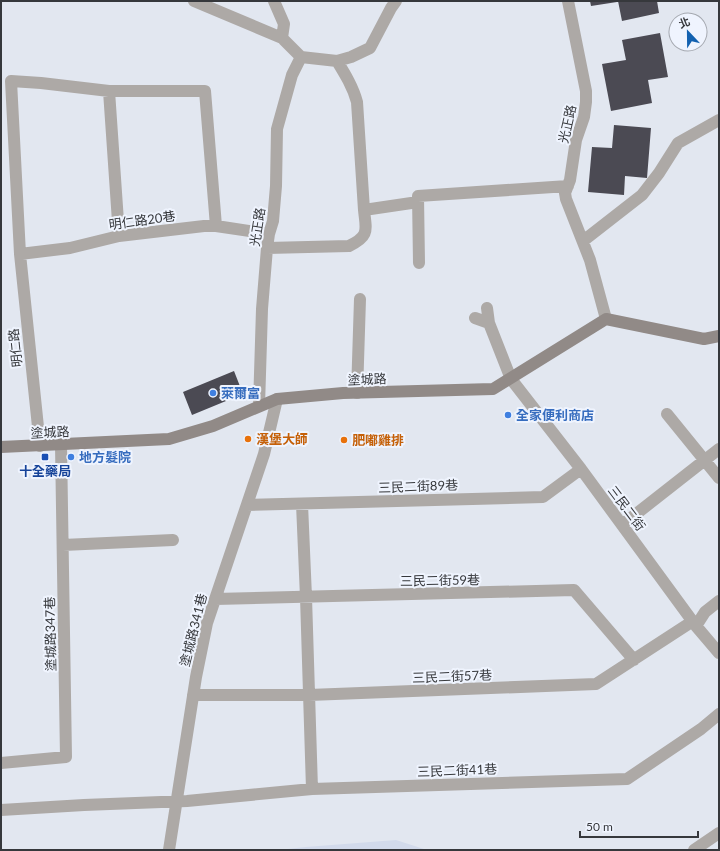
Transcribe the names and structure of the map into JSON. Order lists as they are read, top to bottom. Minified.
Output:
{"streets":{"street":["光正路","明仁路20巷","明仁路","塗城路","三民二街89巷","三民二街","三民二街59巷","塗城路341巷","塗城路347巷","三民二街57巷","三民二街41巷"]},"crossings":[["光正路","明仁路20巷"],["光正路","塗城路"],["明仁路20巷","明仁路"],["明仁路","塗城路"],["塗城路","三民二街"],["塗城路","塗城路341巷"],["塗城路","塗城路347巷"],["三民二街89巷","三民二街"],["三民二街89巷","塗城路341巷"],["三民二街","三民二街57巷"],["三民二街59巷","塗城路341巷"],["三民二街59巷","三民二街57巷"],["塗城路341巷","三民二街57巷"],["塗城路341巷","三民二街41巷"]],"places":{"other":["萊爾富","全家便利商店","漢堡大師","肥嘟雞排","地方髮院"],"transit":["十全藥局"]},"scale_bar":"50 m","north":"top"}
